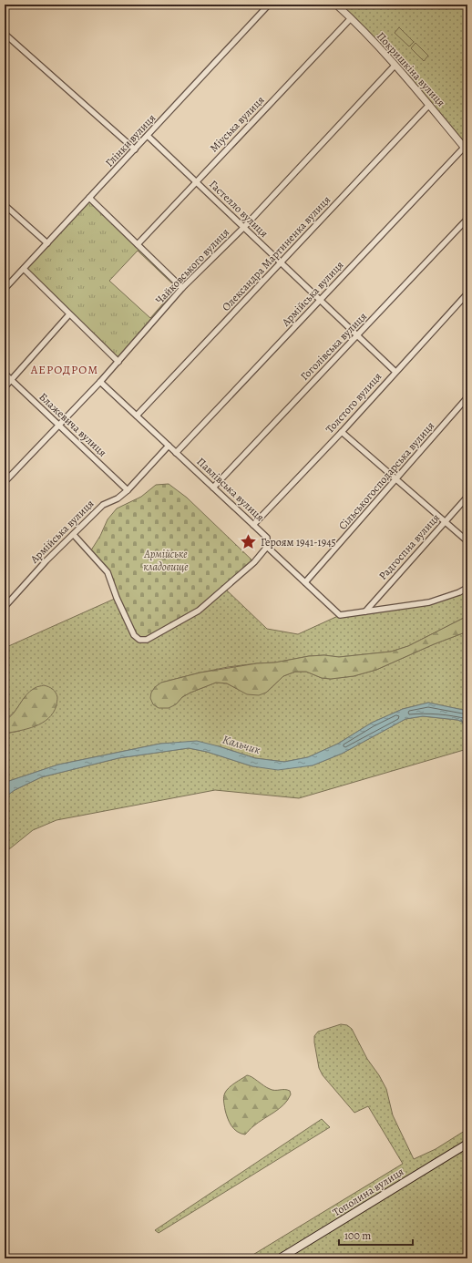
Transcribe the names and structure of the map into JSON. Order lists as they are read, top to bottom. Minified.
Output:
{"streets":{"main road":["Тополина вулиця"],"street":["Покришкіна вулиця","Міуська вулиця","Глінки вулиця","Гастелло вулиця","Олександра Мартиненка вулиця","Чайковського вулиця","Армійська вулиця","Гоголівська вулиця","Толстого вулиця","Блажевича вулиця","Сільськогосподарська вулиця","Павлівська вулиця","Радгоспна вулиця"]},"crossings":[["Покришкіна вулиця","Міуська вулиця"],["Покришкіна вулиця","Олександра Мартиненка вулиця"],["Покришкіна вулиця","Чайковського вулиця"],["Покришкіна вулиця","Армійська вулиця"],["Міуська вулиця","Гастелло вулиця"],["Глінки вулиця","Гастелло вулиця"],["Гастелло вулиця","Олександра Мартиненка вулиця"],["Гастелло вулиця","Чайковського вулиця"],["Гастелло вулиця","Армійська вулиця"],["Гастелло вулиця","Гоголівська вулиця"],["Гастелло вулиця","Толстого вулиця"],["Олександра Мартиненка вулиця","Павлівська вулиця"],["Чайковського вулиця","Блажевича вулиця"],["Чайковського вулиця","Павлівська вулиця"],["Армійська вулиця","Блажевича вулиця"],["Армійська вулиця","Павлівська вулиця"],["Гоголівська вулиця","Павлівська вулиця"],["Толстого вулиця","Павлівська вулиця"],["Сільськогосподарська вулиця","Павлівська вулиця"],["Павлівська вулиця","Радгоспна вулиця"]],"districts":["АЕРОДРОМ"],"water":["Кальчик"],"parks":["Армійське кладовище"],"places":{"place":["Героям 1941-1945"]},"scale_bar":"100 m"}
